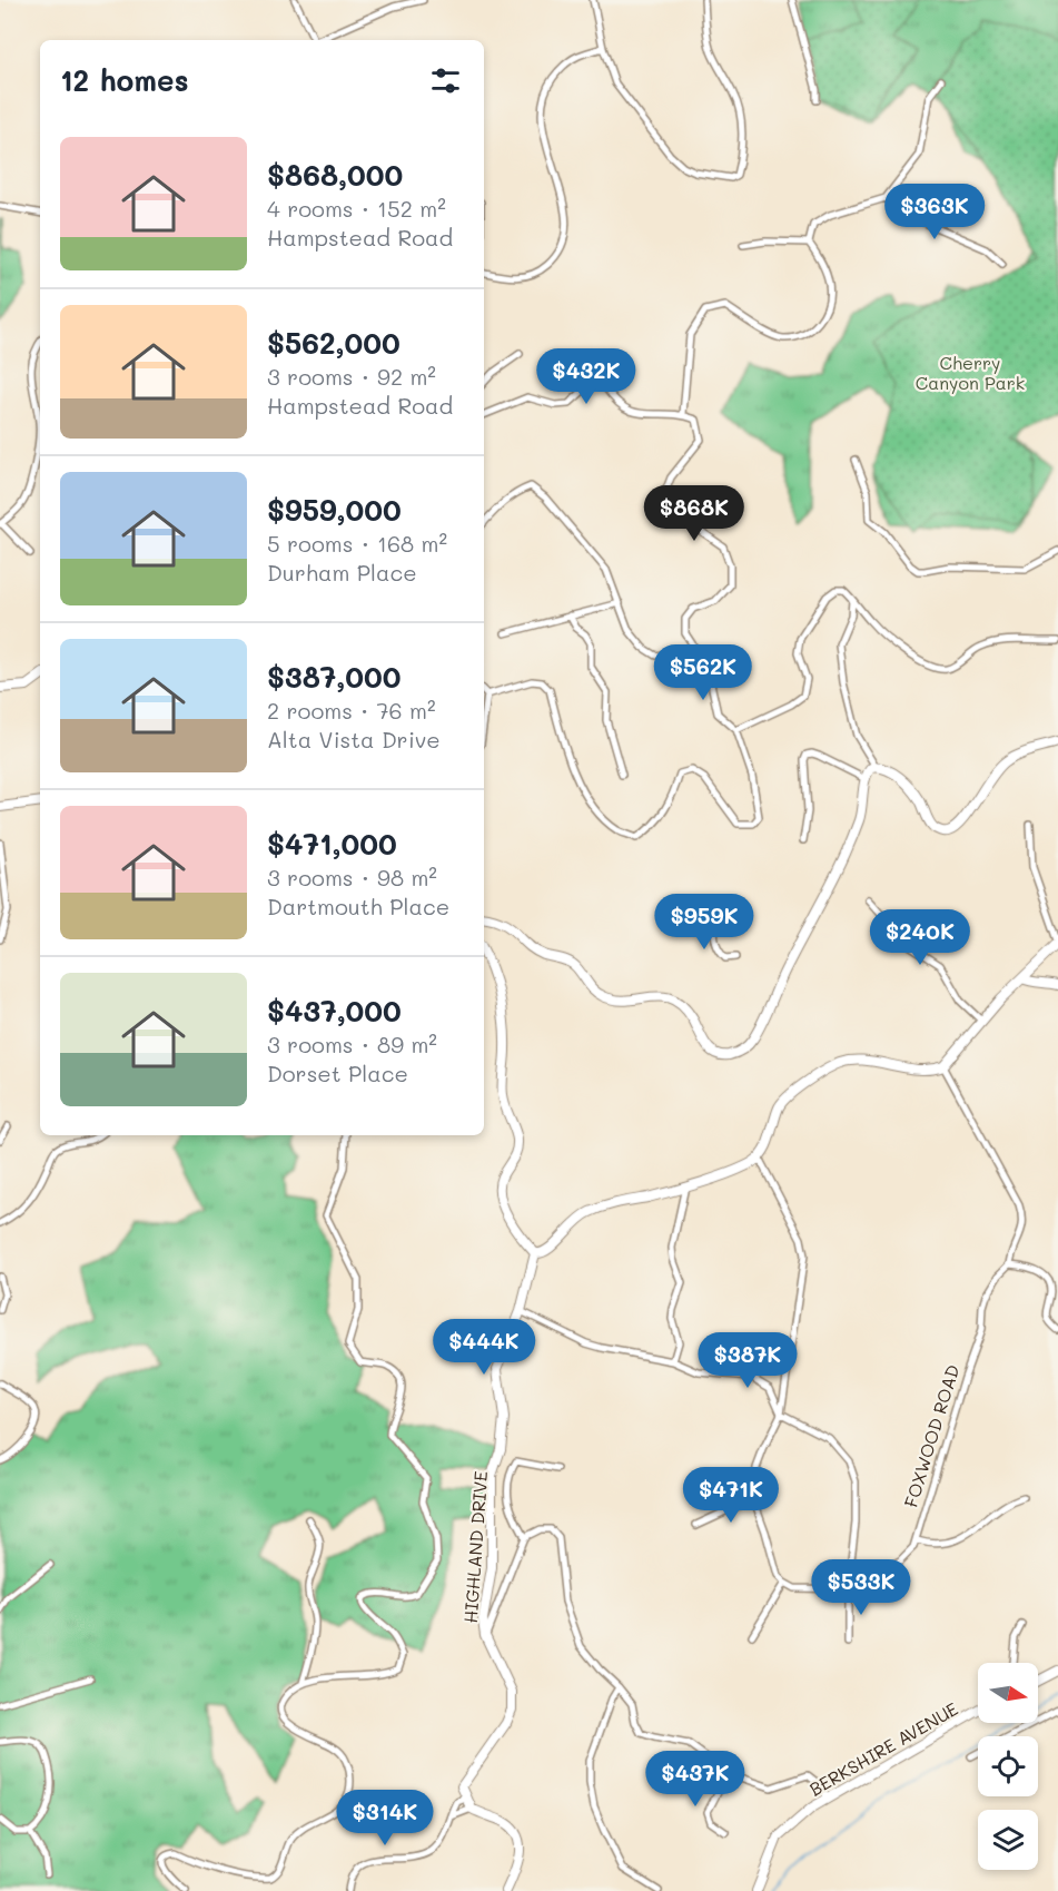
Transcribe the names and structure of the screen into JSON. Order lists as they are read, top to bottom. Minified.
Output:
{"streets":{"street":["FOXWOOD ROAD","HIGHLAND DRIVE","BERKSHIRE AVENUE"]},"parks":["Cherry Canyon Park"],"north":"right","page":{"heading":"12 homes","list":[{"name":"$868,000","note":"4 rooms · 152 m² · Hampstead Road"},{"name":"$562,000","note":"3 rooms · 92 m² · Hampstead Road"},{"name":"$959,000","note":"5 rooms · 168 m² · Durham Place"},{"name":"$387,000","note":"2 rooms · 76 m² · Alta Vista Drive"},{"name":"$471,000","note":"3 rooms · 98 m² · Dartmouth Place"},{"name":"$437,000","note":"3 rooms · 89 m² · Dorset Place"}],"price":["$363K","$432K","$868K","$562K","$959K","$240K","$444K","$387K","$471K","$533K","$437K","$314K"]}}
